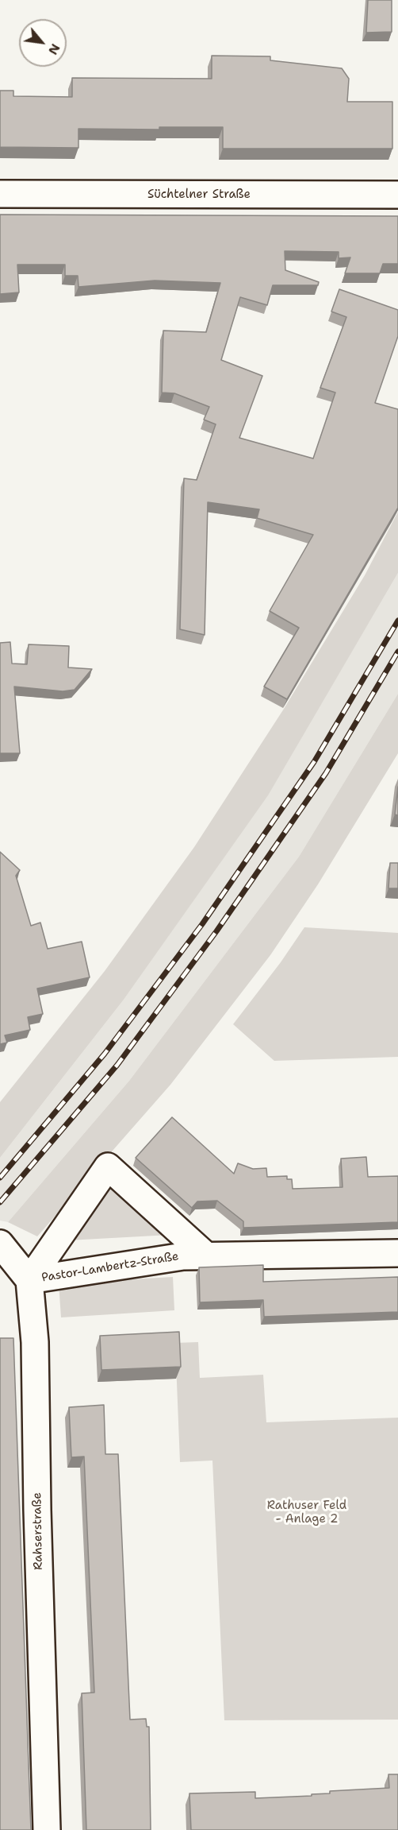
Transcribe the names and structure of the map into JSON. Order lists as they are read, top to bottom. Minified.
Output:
{"streets":{"street":["Süchtelner Straße","Pastor-Lambertz-Straße","Rahserstraße"]},"crossings":[["Pastor-Lambertz-Straße","Rahserstraße"]],"parks":["Rathuser Feld - Anlage 2"],"north":"bottom right"}
